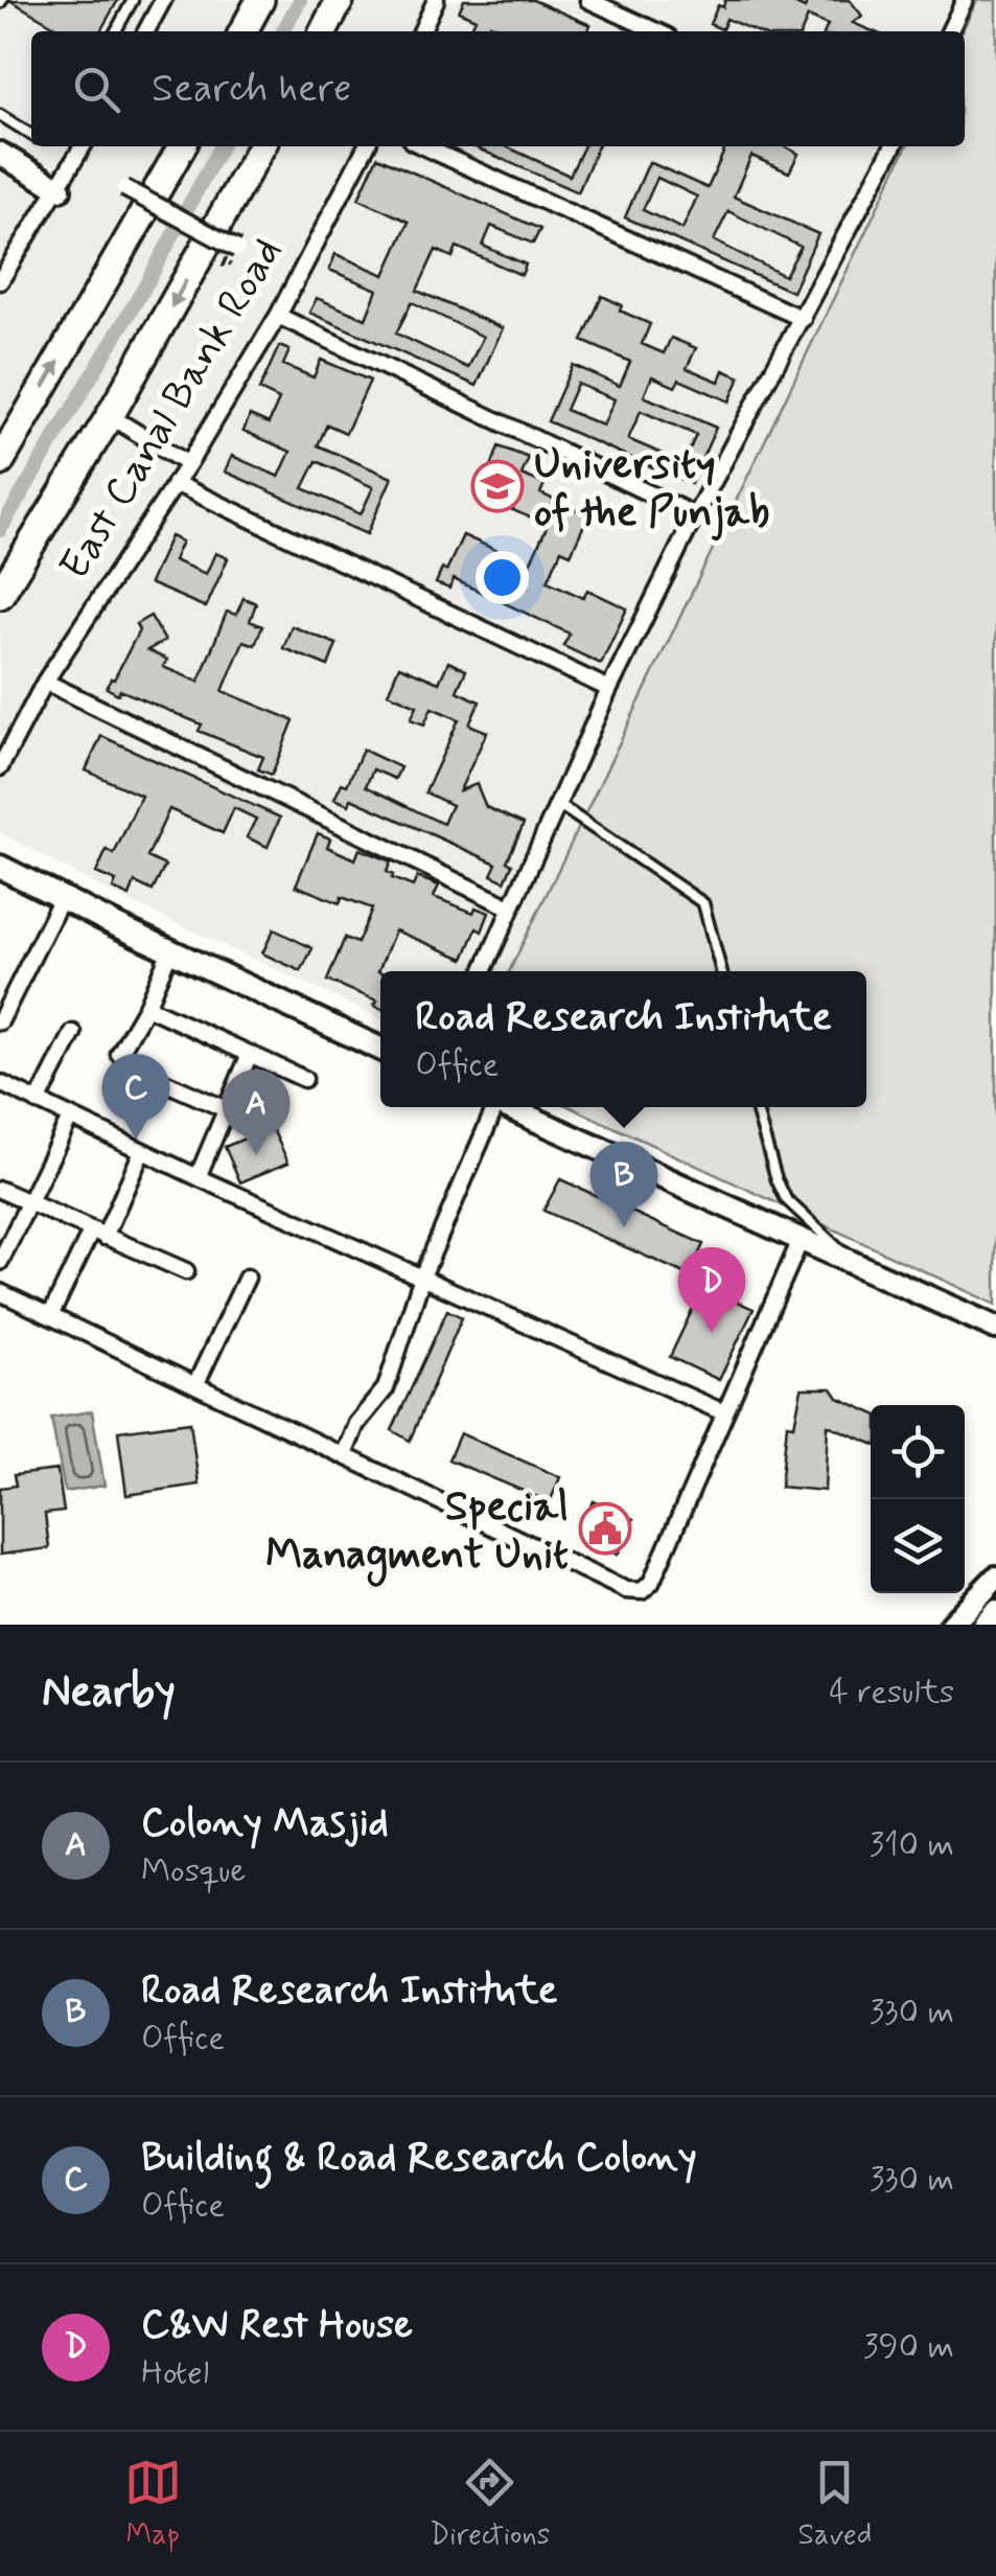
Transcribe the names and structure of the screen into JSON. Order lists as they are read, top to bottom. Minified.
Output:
{"streets":{"highway":["East Canal Bank Road"]},"places":{"school or university":["University of the Punjab"],"public building":["Special Managment Unit"]},"page":{"search":"Search here","popup":["Road Research Institute","Office"],"pins":["C","A","B","D"],"heading":["Nearby","4 results"],"list":[{"mark":"A","name":"Colony Masjid","note":"Mosque","value":"310 m"},{"mark":"B","name":"Road Research Institute","note":"Office","value":"330 m"},{"mark":"C","name":"Building & Road Research Colony","note":"Office","value":"330 m"},{"mark":"D","name":"C&W Rest House","note":"Hotel","value":"390 m"}],"nav":["Map","Directions","Saved"]}}
